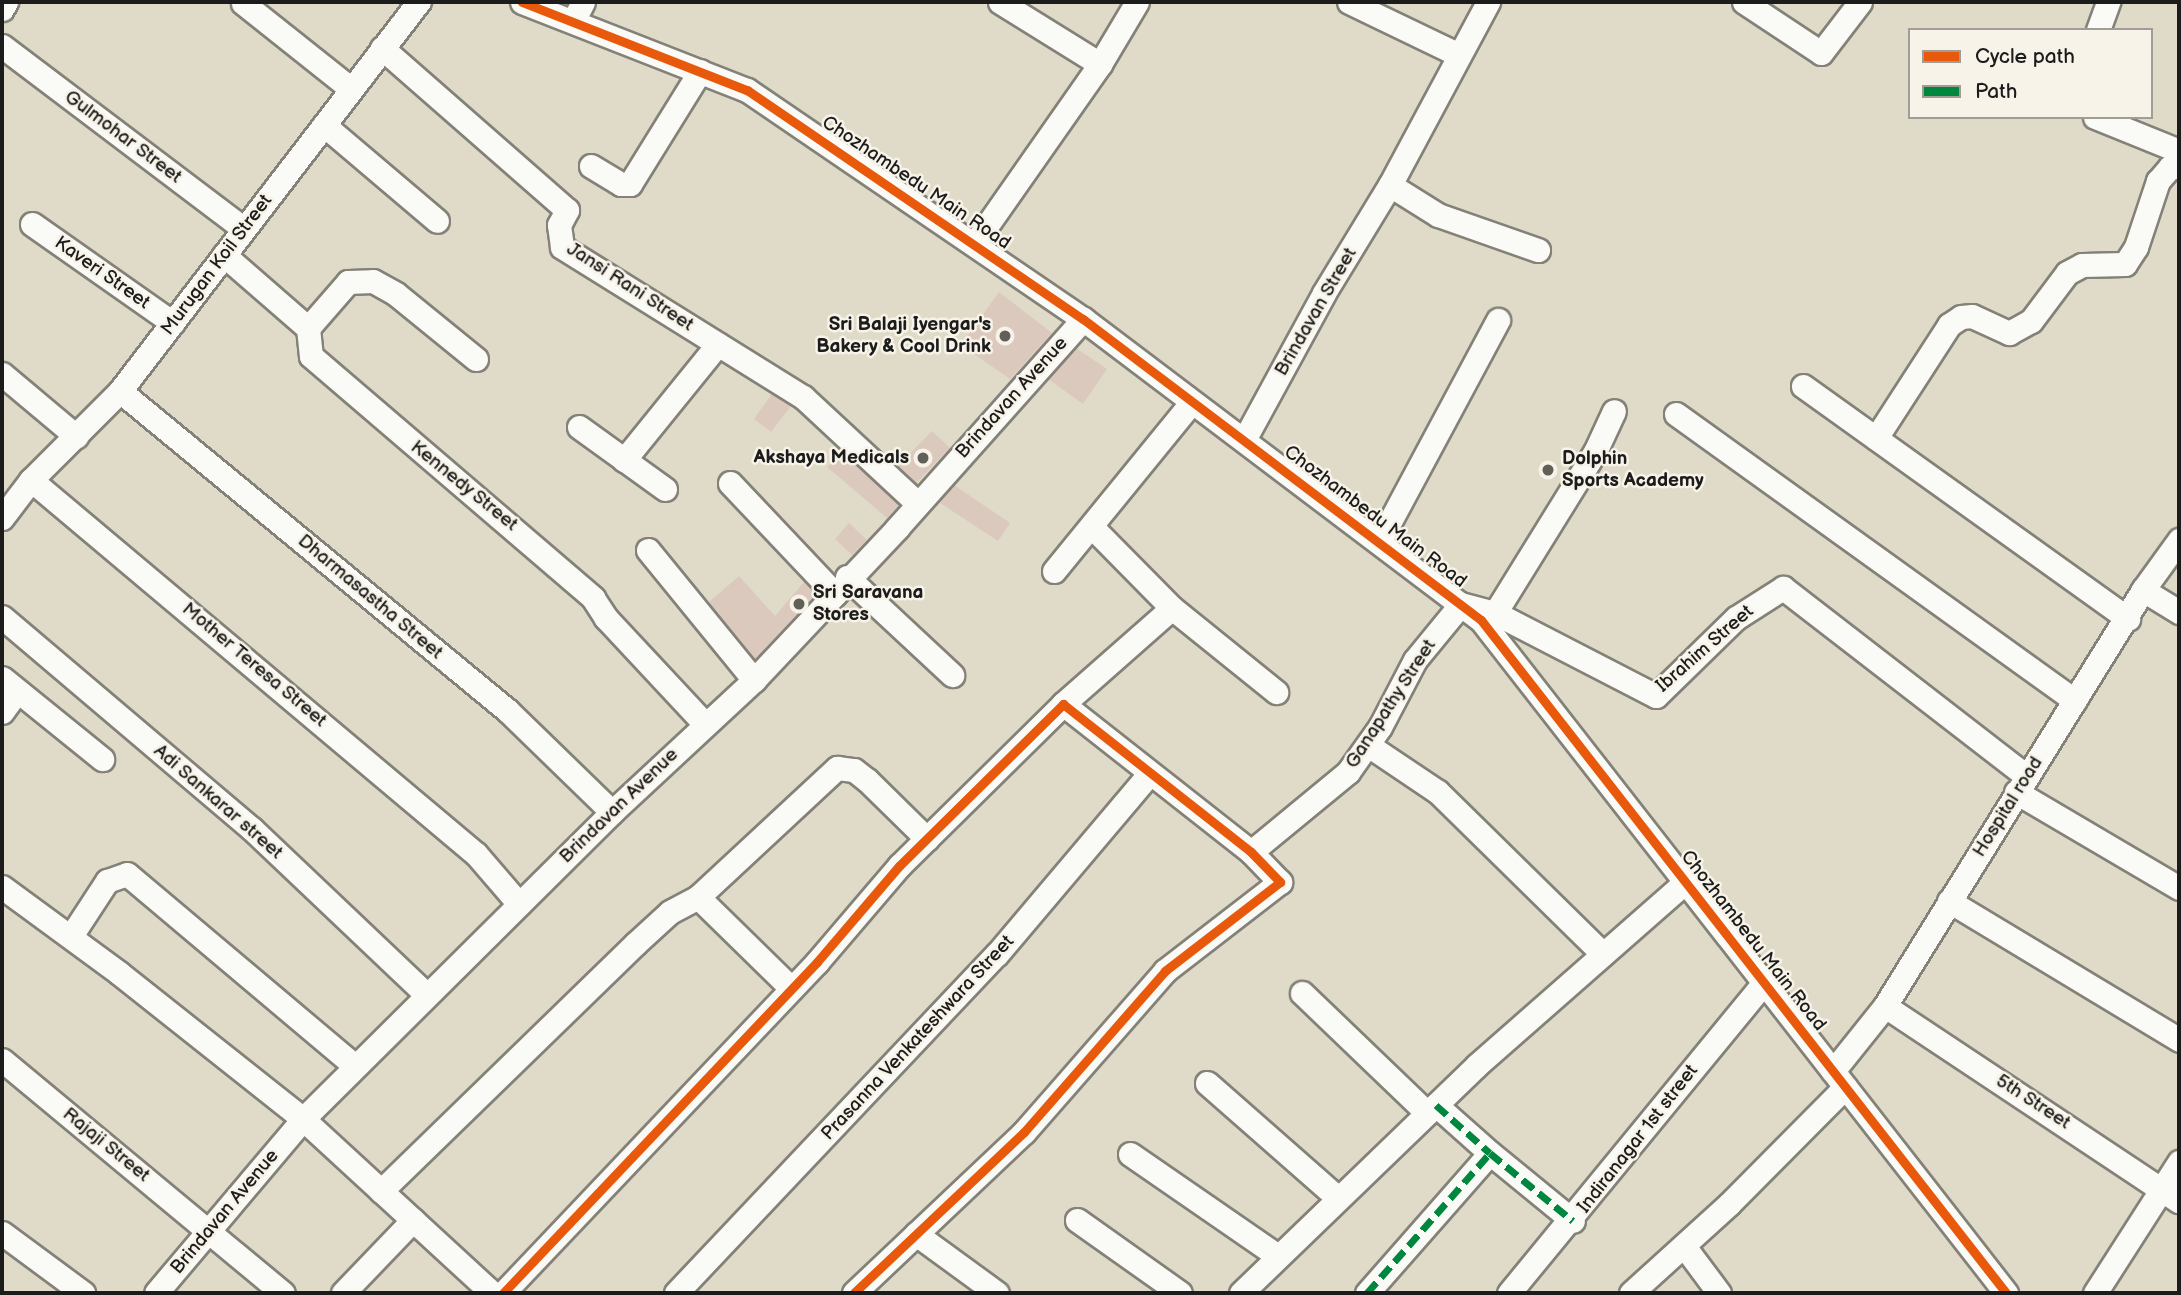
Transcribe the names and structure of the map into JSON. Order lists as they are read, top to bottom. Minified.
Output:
{"streets":{"street":["Gulmohar Street","Chozhambedu Main Road","Murugan Koil Street","Kaveri Street","Jansi Rani Street","Brindavan Street","Brindavan Avenue","Kennedy Street","Dharmasastha Street","Ibrahim Street","Mother Teresa Street","Ganapathy Street","Adi Sankarar street","Hospital road","Prasanna Venkateshwara Street","5th Street","Indiranagar 1st street","Rajaji Street"]},"crossings":[["Gulmohar Street","Murugan Koil Street"],["Chozhambedu Main Road","Brindavan Street"],["Chozhambedu Main Road","Brindavan Avenue"],["Chozhambedu Main Road","Ibrahim Street"],["Chozhambedu Main Road","Ganapathy Street"],["Chozhambedu Main Road","Hospital road"],["Chozhambedu Main Road","Indiranagar 1st street"],["Murugan Koil Street","Kaveri Street"],["Murugan Koil Street","Jansi Rani Street"],["Murugan Koil Street","Dharmasastha Street"],["Murugan Koil Street","Mother Teresa Street"],["Jansi Rani Street","Brindavan Avenue"],["Brindavan Avenue","Kennedy Street"],["Brindavan Avenue","Dharmasastha Street"],["Brindavan Avenue","Mother Teresa Street"],["Brindavan Avenue","Adi Sankarar street"],["Brindavan Avenue","Rajaji Street"],["Ibrahim Street","Ganapathy Street"],["Ibrahim Street","Hospital road"],["Hospital road","5th Street"]],"places":["Sri Balaji Iyengar's Bakery & Cool Drink","Akshaya Medicals","Dolphin Sports Academy","Sri Saravana Stores"],"legend":["Cycle path","Path"]}
